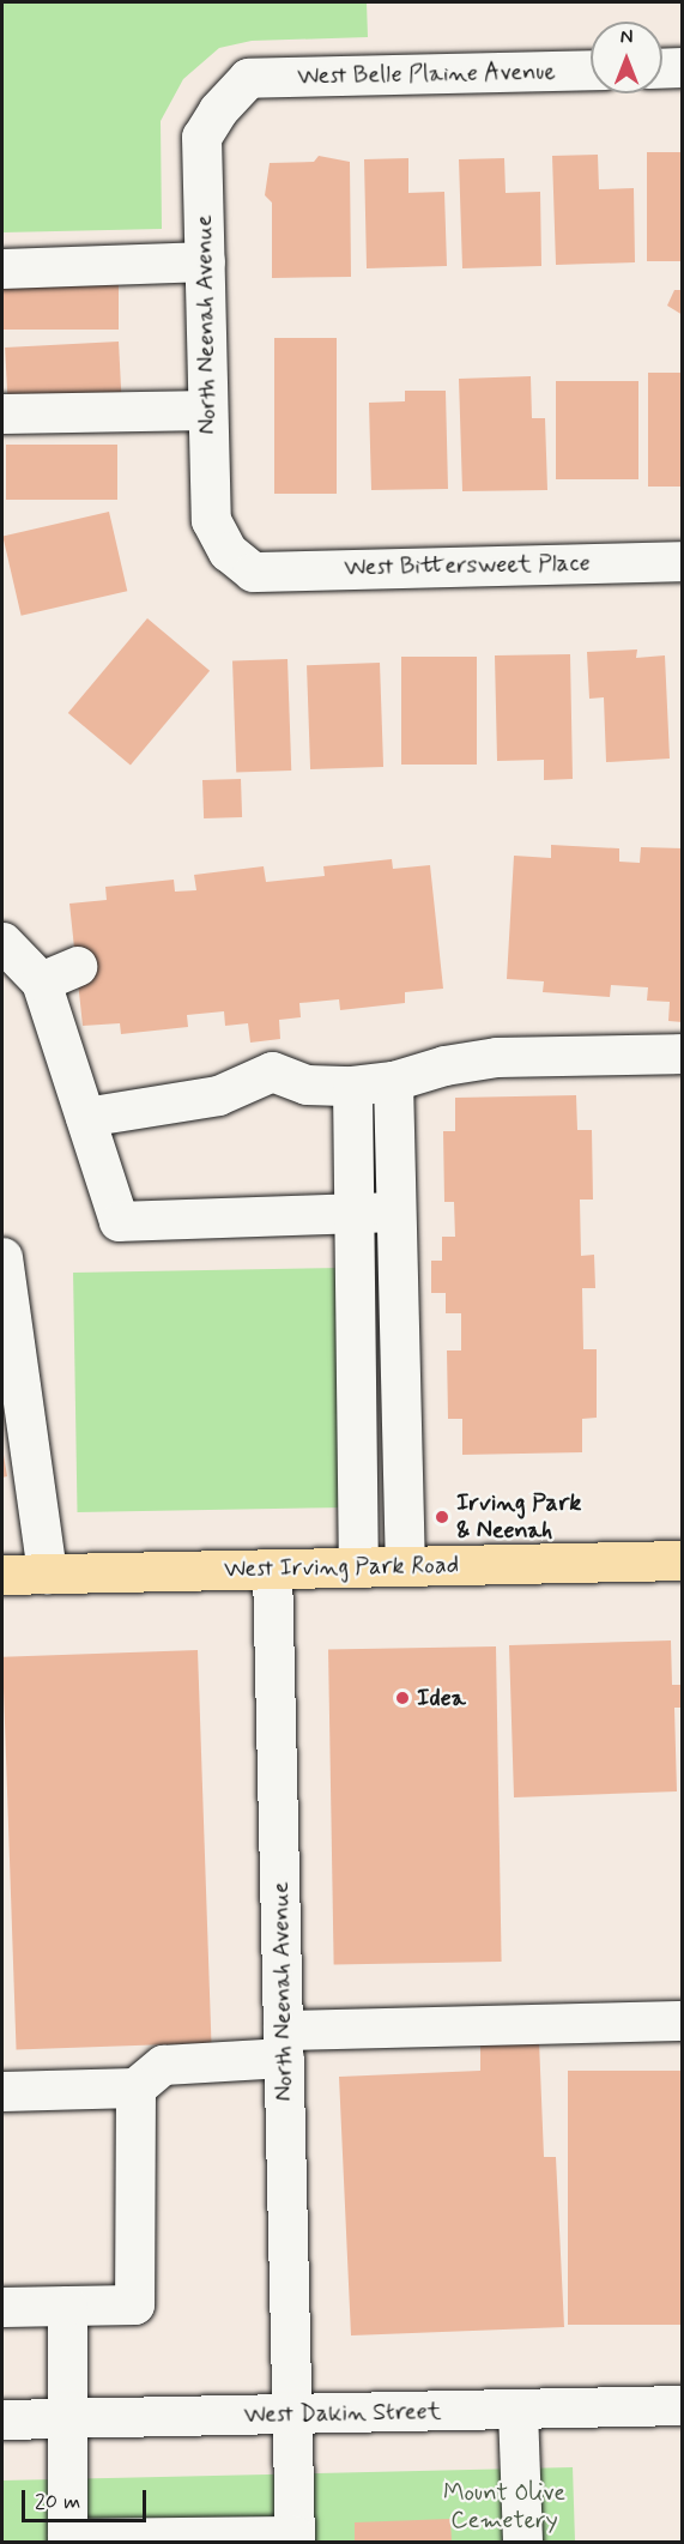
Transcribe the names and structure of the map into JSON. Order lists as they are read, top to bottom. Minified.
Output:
{"streets":{"main road":["West Irving Park Road"],"street":["West Belle Plaine Avenue","North Neenah Avenue","West Bittersweet Place","West Dakin Street"]},"crossings":[["West Belle Plaine Avenue","North Neenah Avenue"],["North Neenah Avenue","West Bittersweet Place"],["North Neenah Avenue","West Irving Park Road"],["North Neenah Avenue","West Dakin Street"]],"parks":["Mount Olive Cemetery"],"places":["Irving Park & Neenah","Idea"],"scale_bar":"20 m","north":"top"}
